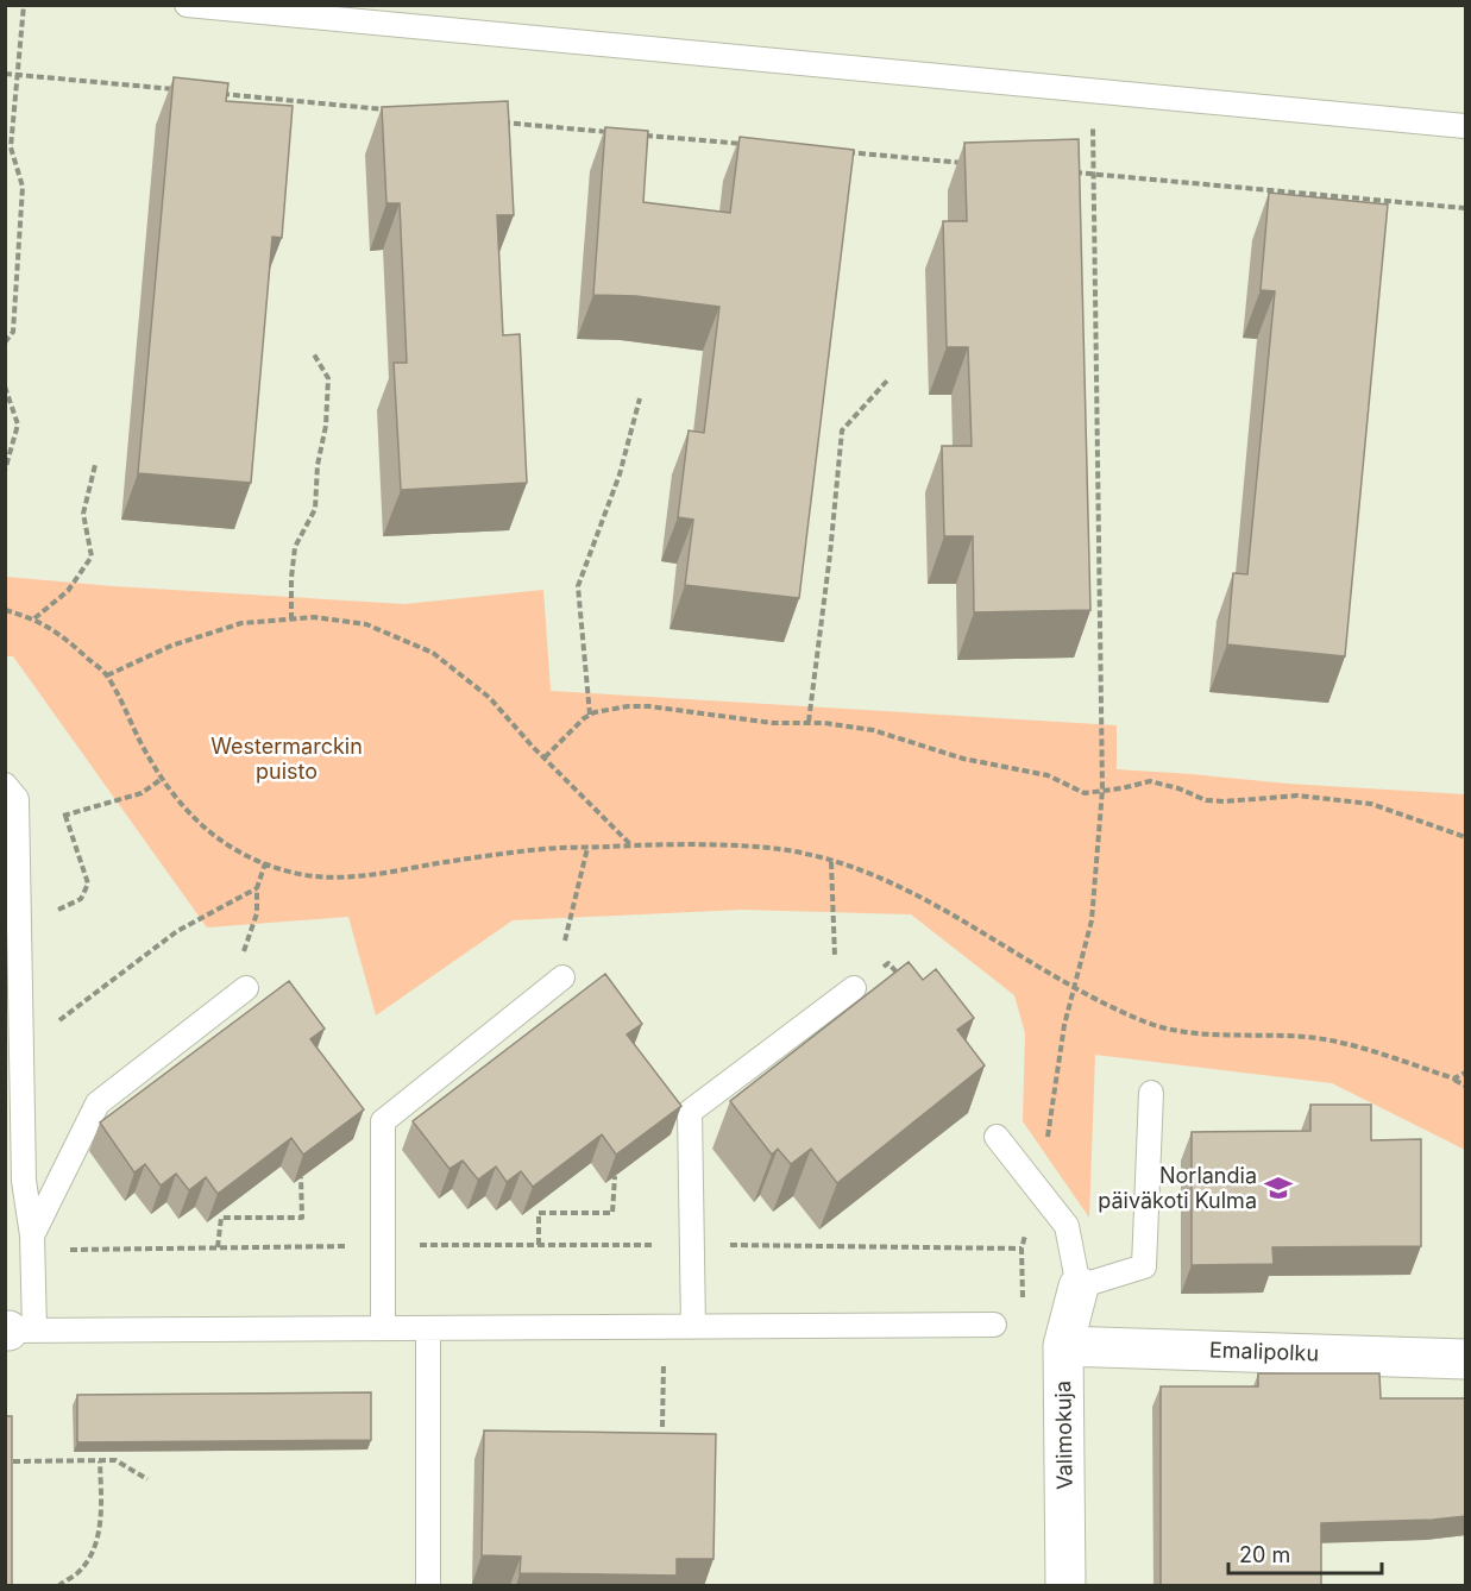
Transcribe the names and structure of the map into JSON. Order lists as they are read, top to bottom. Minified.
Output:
{"streets":{"street":["Emalipolku","Valimokuja"]},"crossings":[["Emalipolku","Valimokuja"]],"parks":["Westermarckin puisto"],"places":{"school or university":["Norlandia päiväkoti Kulma"]},"scale_bar":"20 m"}
